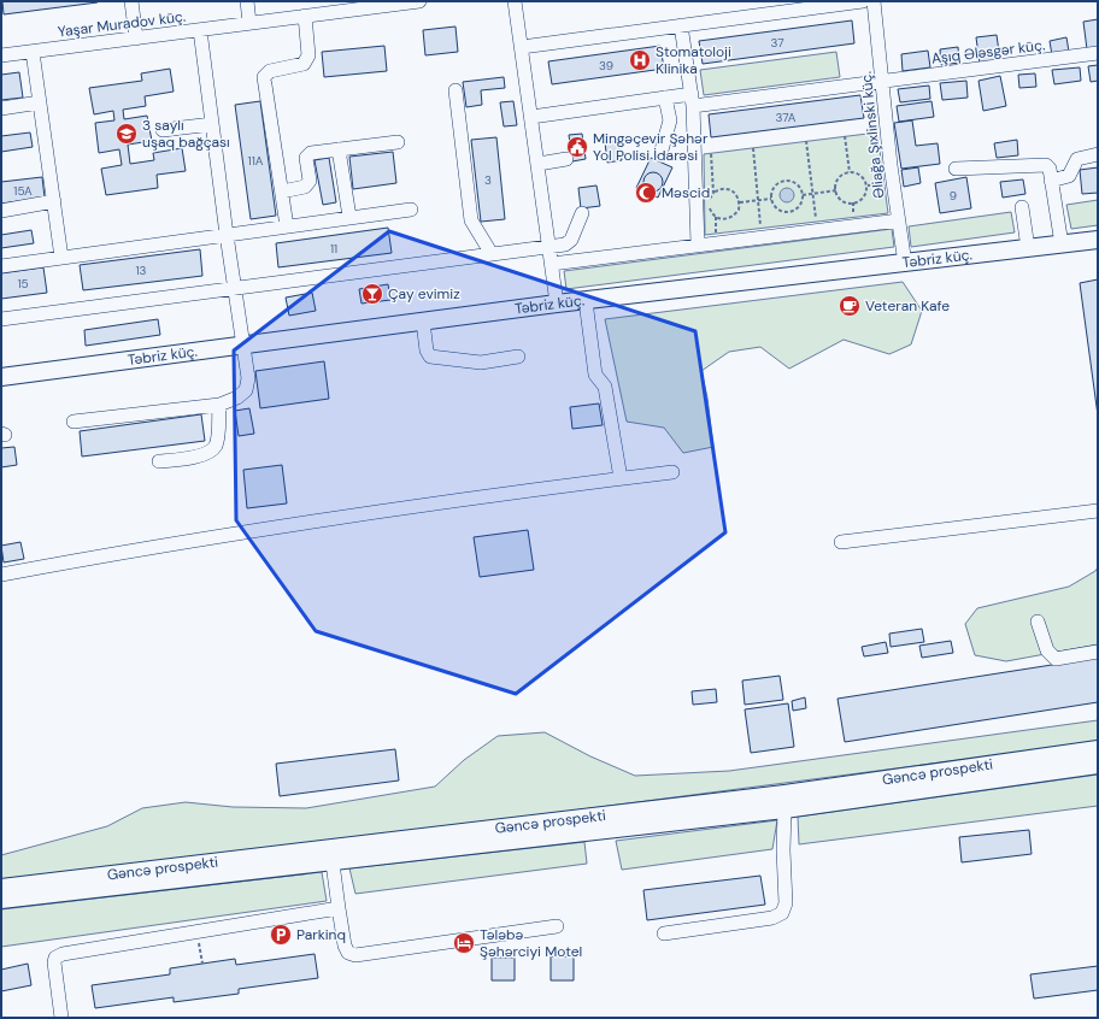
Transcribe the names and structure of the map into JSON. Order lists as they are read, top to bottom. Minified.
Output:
{"streets":{"main road":["Təbriz küç.","Gəncə prospekti"],"street":["Yaşar Muradov küç.","Aşıq Ələsgər küç.","Əliağa Şıxlinski küç."]},"crossings":[["Aşıq Ələsgər küç.","Əliağa Şıxlinski küç."],["Əliağa Şıxlinski küç.","Təbriz küç."]],"places":{"hospital":["Stomatoloji Klinika"],"school or university":["3 saylı uşaq bağçası"],"public building":["Mingəçevir Şəhər Yol Polisi İdarəsi"],"mosque":["Məscid"],"bar":["Çay evimiz"],"cafe":["Veteran Kafe"],"parking":["Parkinq"],"hotel":["Tələbə Şəhərciyi Motel"]},"house_numbers":["37","39","37A","11A","3","15A","9","11","13","15"]}
